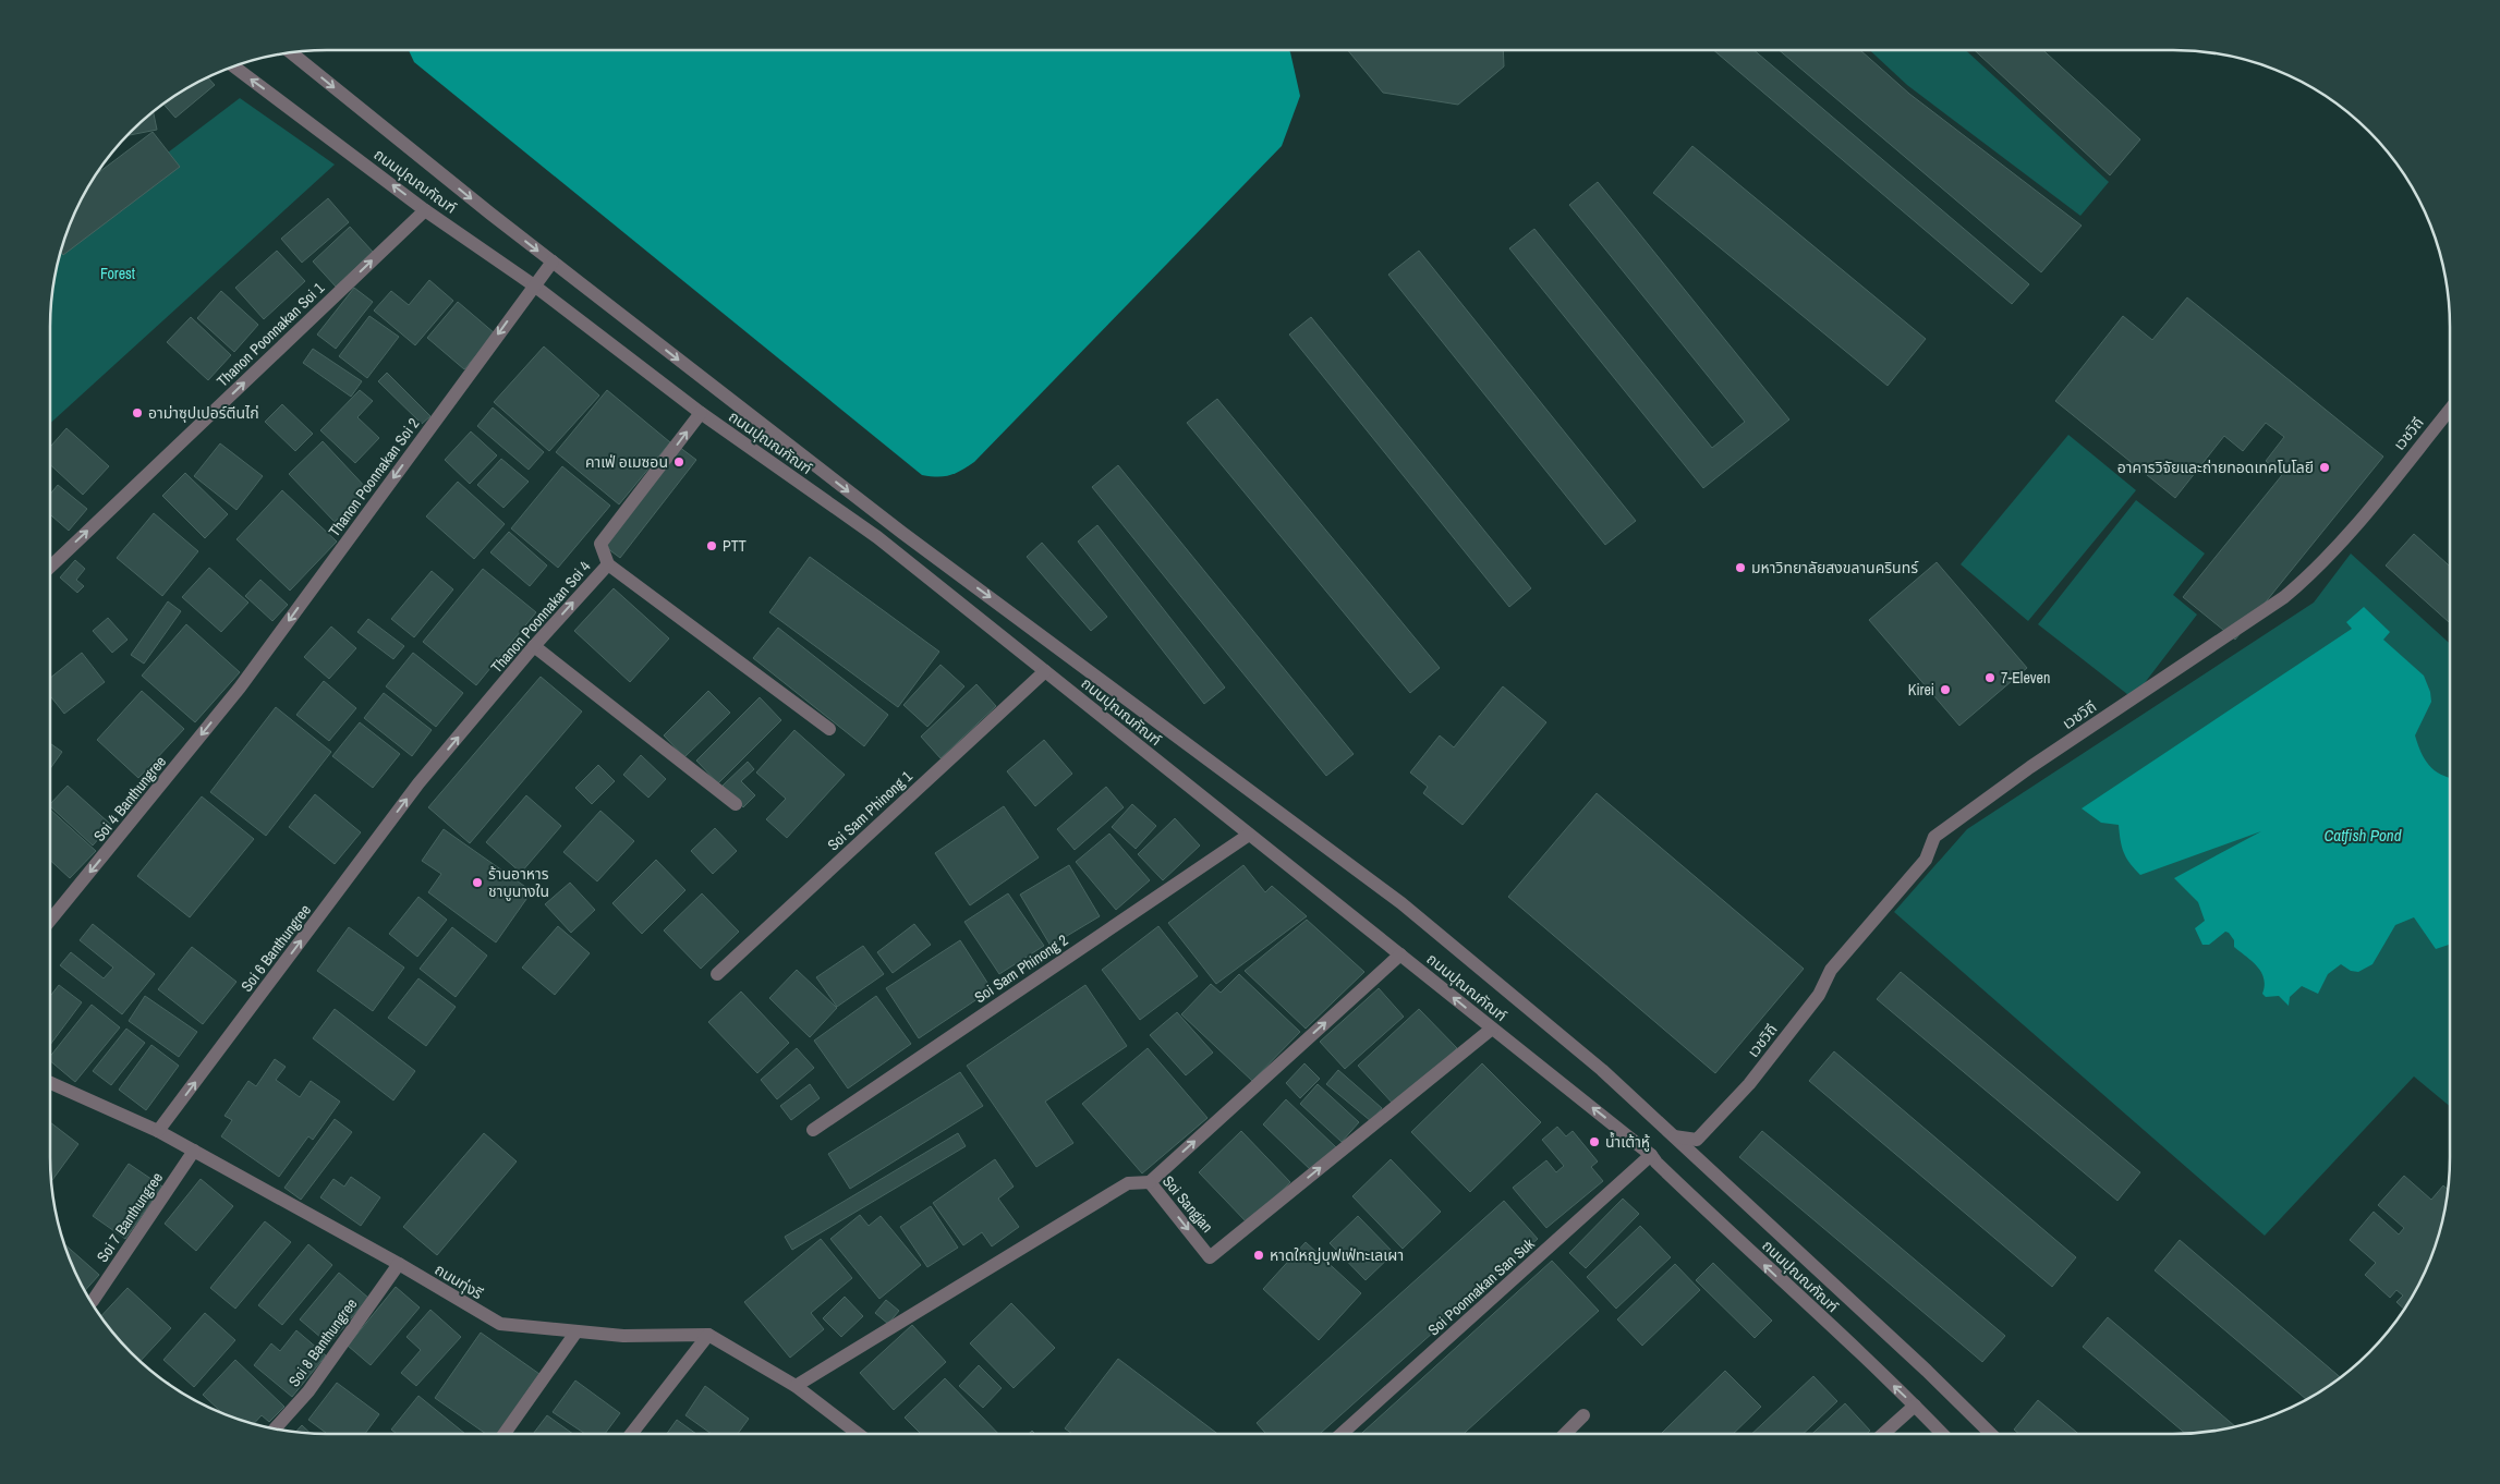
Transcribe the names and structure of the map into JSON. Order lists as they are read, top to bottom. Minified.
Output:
{"streets":{"street":["ถนนปุณณกัณฑ์","Thanon Poonnakan Soi 1","เวชวิถี","Thanon Poonnakan Soi 2","Thanon Poonnakan Soi 4","Soi 4 Banthungree","Soi Sam Phinong 1","Soi 6 Banthungree","Soi Sam Phinong 2","Soi Sangjan","Soi 7 Banthungree","ถนนทุ่งรี","Soi Poonnakan San Suk","Soi 8 Banthungree"]},"crossings":[["ถนนปุณณกัณฑ์","Thanon Poonnakan Soi 1"],["ถนนปุณณกัณฑ์","เวชวิถี"],["ถนนปุณณกัณฑ์","Thanon Poonnakan Soi 2"],["ถนนปุณณกัณฑ์","Thanon Poonnakan Soi 4"],["ถนนปุณณกัณฑ์","Soi Sam Phinong 1"],["ถนนปุณณกัณฑ์","Soi Sam Phinong 2"],["ถนนปุณณกัณฑ์","Soi Sangjan"],["ถนนปุณณกัณฑ์","Soi Poonnakan San Suk"],["Thanon Poonnakan Soi 2","Soi 4 Banthungree"],["Thanon Poonnakan Soi 4","Soi 6 Banthungree"],["Soi 6 Banthungree","ถนนทุ่งรี"],["Soi 7 Banthungree","ถนนทุ่งรี"],["ถนนทุ่งรี","Soi 8 Banthungree"]],"one_way":["Thanon Poonnakan Soi 1","Thanon Poonnakan Soi 2","Thanon Poonnakan Soi 4","Soi 4 Banthungree","Soi 6 Banthungree"],"water":["Catfish Pond"],"parks":["Forest"],"places":["อาม่าซุปเปอร์ตีนไก่","คาเฟ่ อเมซอน","อาคารวิจัยและถ่ายทอดเทคโนโลยี","PTT","มหาวิทยาลัยสงขลานครินทร์","7-Eleven","Kirei","ร้านอาหาร ชาบูนางใน","น้ำเต้าหู้","หาดใหญ่บุฟเฟ่ทะเลเผา"]}
